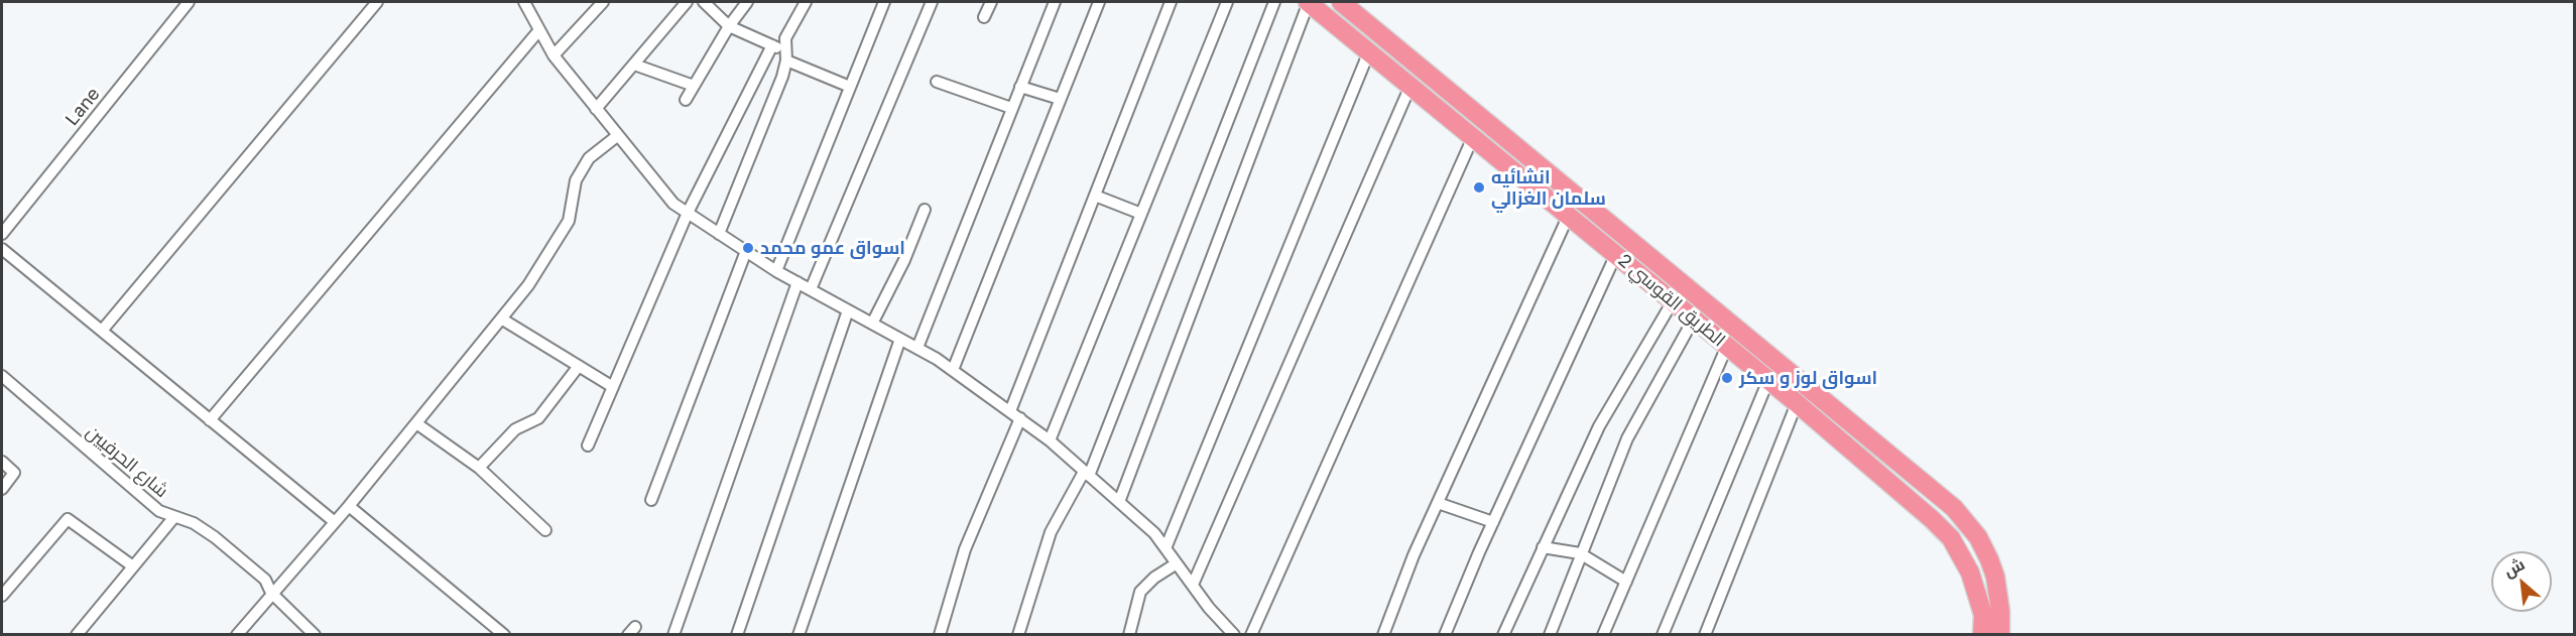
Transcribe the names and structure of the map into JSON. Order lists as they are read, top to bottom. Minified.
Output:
{"streets":{"highway":["الطريق القوسي 2"],"street":["Lane","شارع الحرفيين"]},"places":["انشائيه سلمان الغزالي","اسواق عمو محمد","اسواق لوز و سكر"],"north":"top left"}
